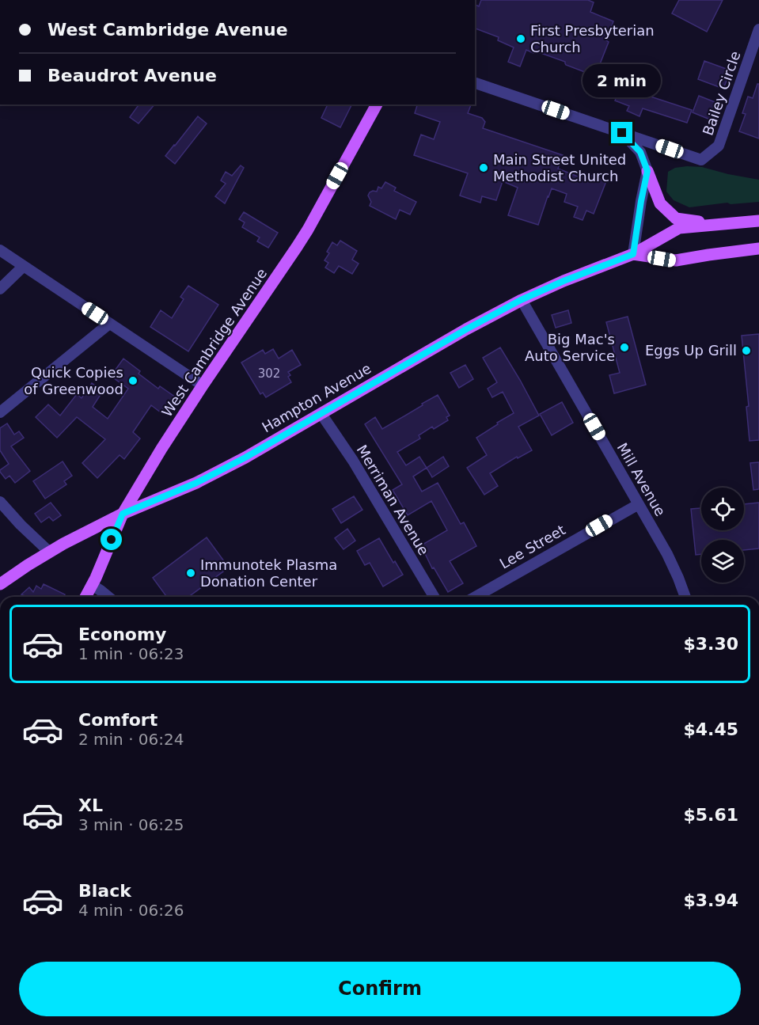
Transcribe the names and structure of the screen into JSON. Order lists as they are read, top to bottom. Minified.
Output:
{"streets":{"main road":["West Cambridge Avenue","Hampton Avenue"],"street":["Bailey Circle","Mill Avenue","Merriman Avenue","Lee Street"]},"crossings":[["West Cambridge Avenue","Hampton Avenue"],["Hampton Avenue","Mill Avenue"],["Hampton Avenue","Merriman Avenue"],["Mill Avenue","Lee Street"]],"places":["First Presbyterian Church","Main Street United Methodist Church","Big Mac's Auto Service","Eggs Up Grill","Quick Copies of Greenwood","Immunotek Plasma Donation Center"],"house_numbers":["302"],"page":{"banner":["West Cambridge Avenue","Beaudrot Avenue"],"bubble":"2 min","list":[{"name":"Economy","note":"1 min · 06:23","value":"$3.30"},{"name":"Comfort","note":"2 min · 06:24","value":"$4.45"},{"name":"XL","note":"3 min · 06:25","value":"$5.61"},{"name":"Black","note":"4 min · 06:26","value":"$3.94"}],"buttons":"Confirm"}}
